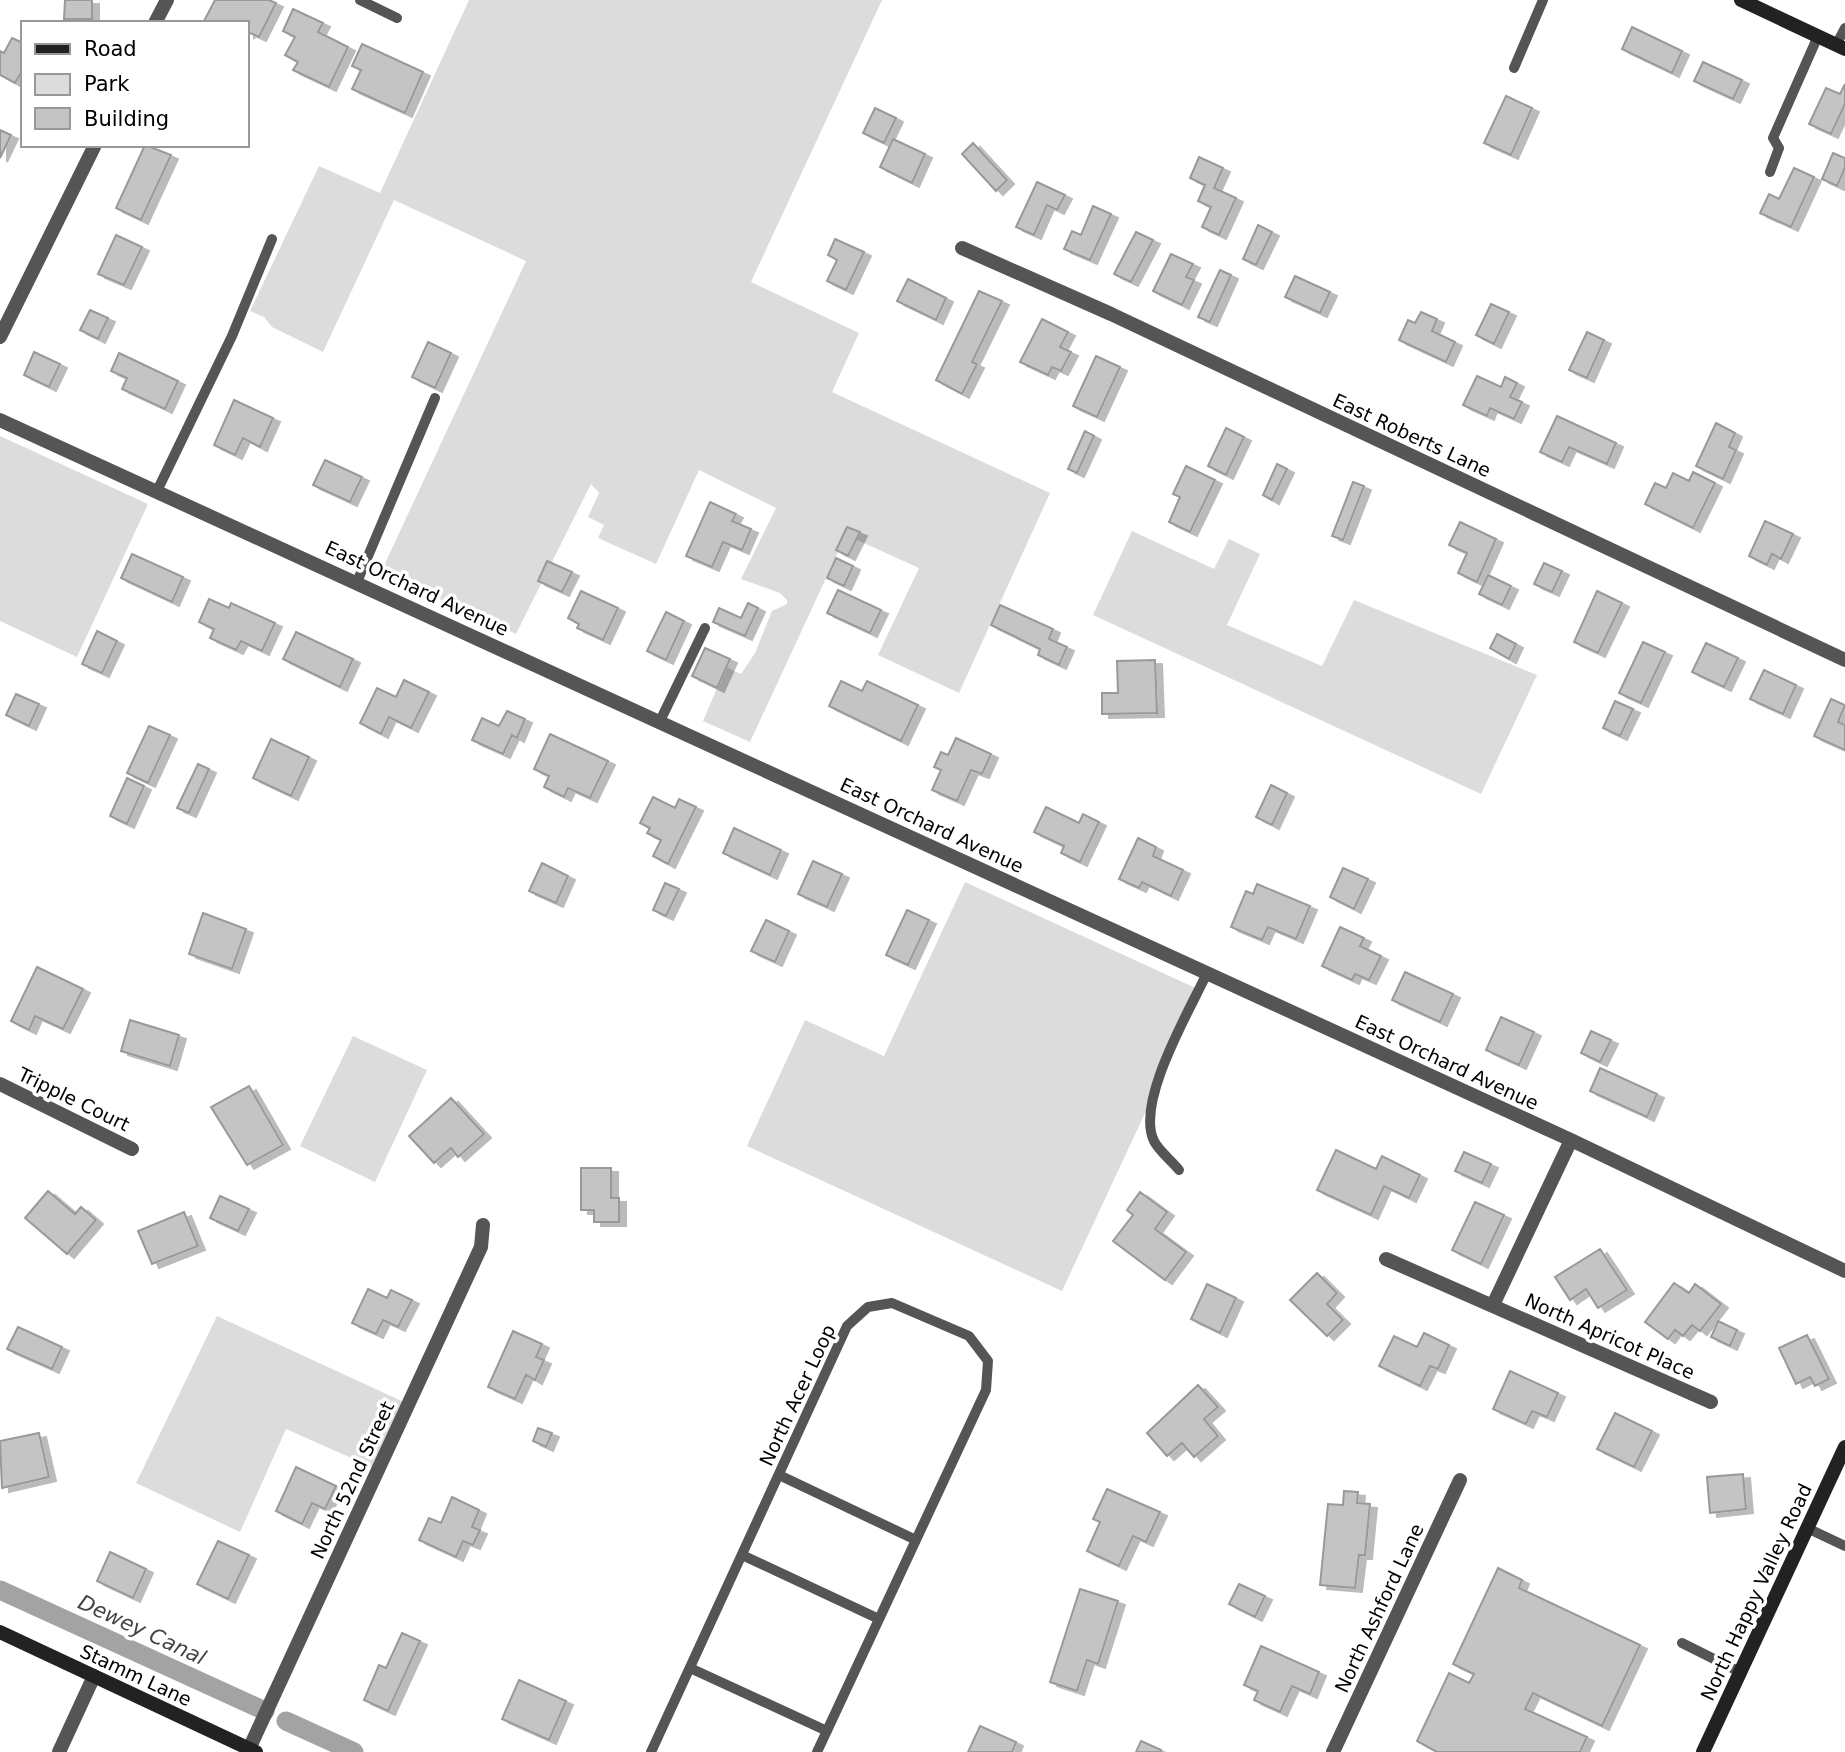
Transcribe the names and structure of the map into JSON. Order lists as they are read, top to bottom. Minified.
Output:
{"streets":{"street":["East Roberts Lane","East Orchard Avenue","Tripple Court","North Apricot Place","North 52nd Street","North Happy Valley Road","North Ashford Lane","Stamm Lane"],"lane":["North Acer Loop"]},"crossings":[["East Orchard Avenue","North Apricot Place"],["North 52nd Street","Stamm Lane"]],"water":["Dewey Canal"],"legend":["Road","Park","Building"]}
